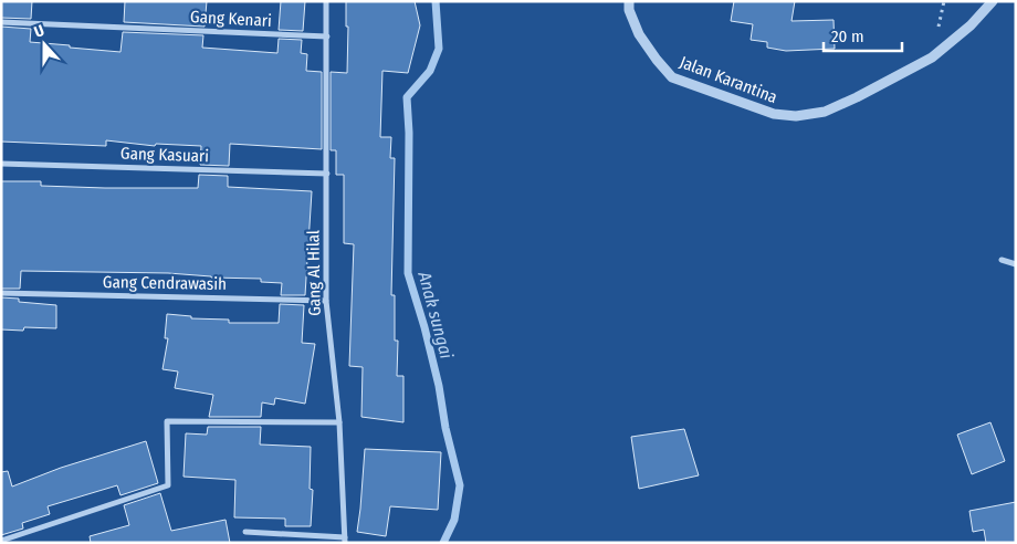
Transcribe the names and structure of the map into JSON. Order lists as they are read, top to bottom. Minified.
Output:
{"streets":{"street":["Gang Kenari","Jalan Karantina","Gang Kasuari","Gang Al Hilal","Gang Cendrawasih"]},"crossings":[["Gang Kenari","Gang Al Hilal"],["Gang Kasuari","Gang Al Hilal"],["Gang Al Hilal","Gang Cendrawasih"]],"water":["Anak sungai"],"scale_bar":"20 m","north":"top"}
